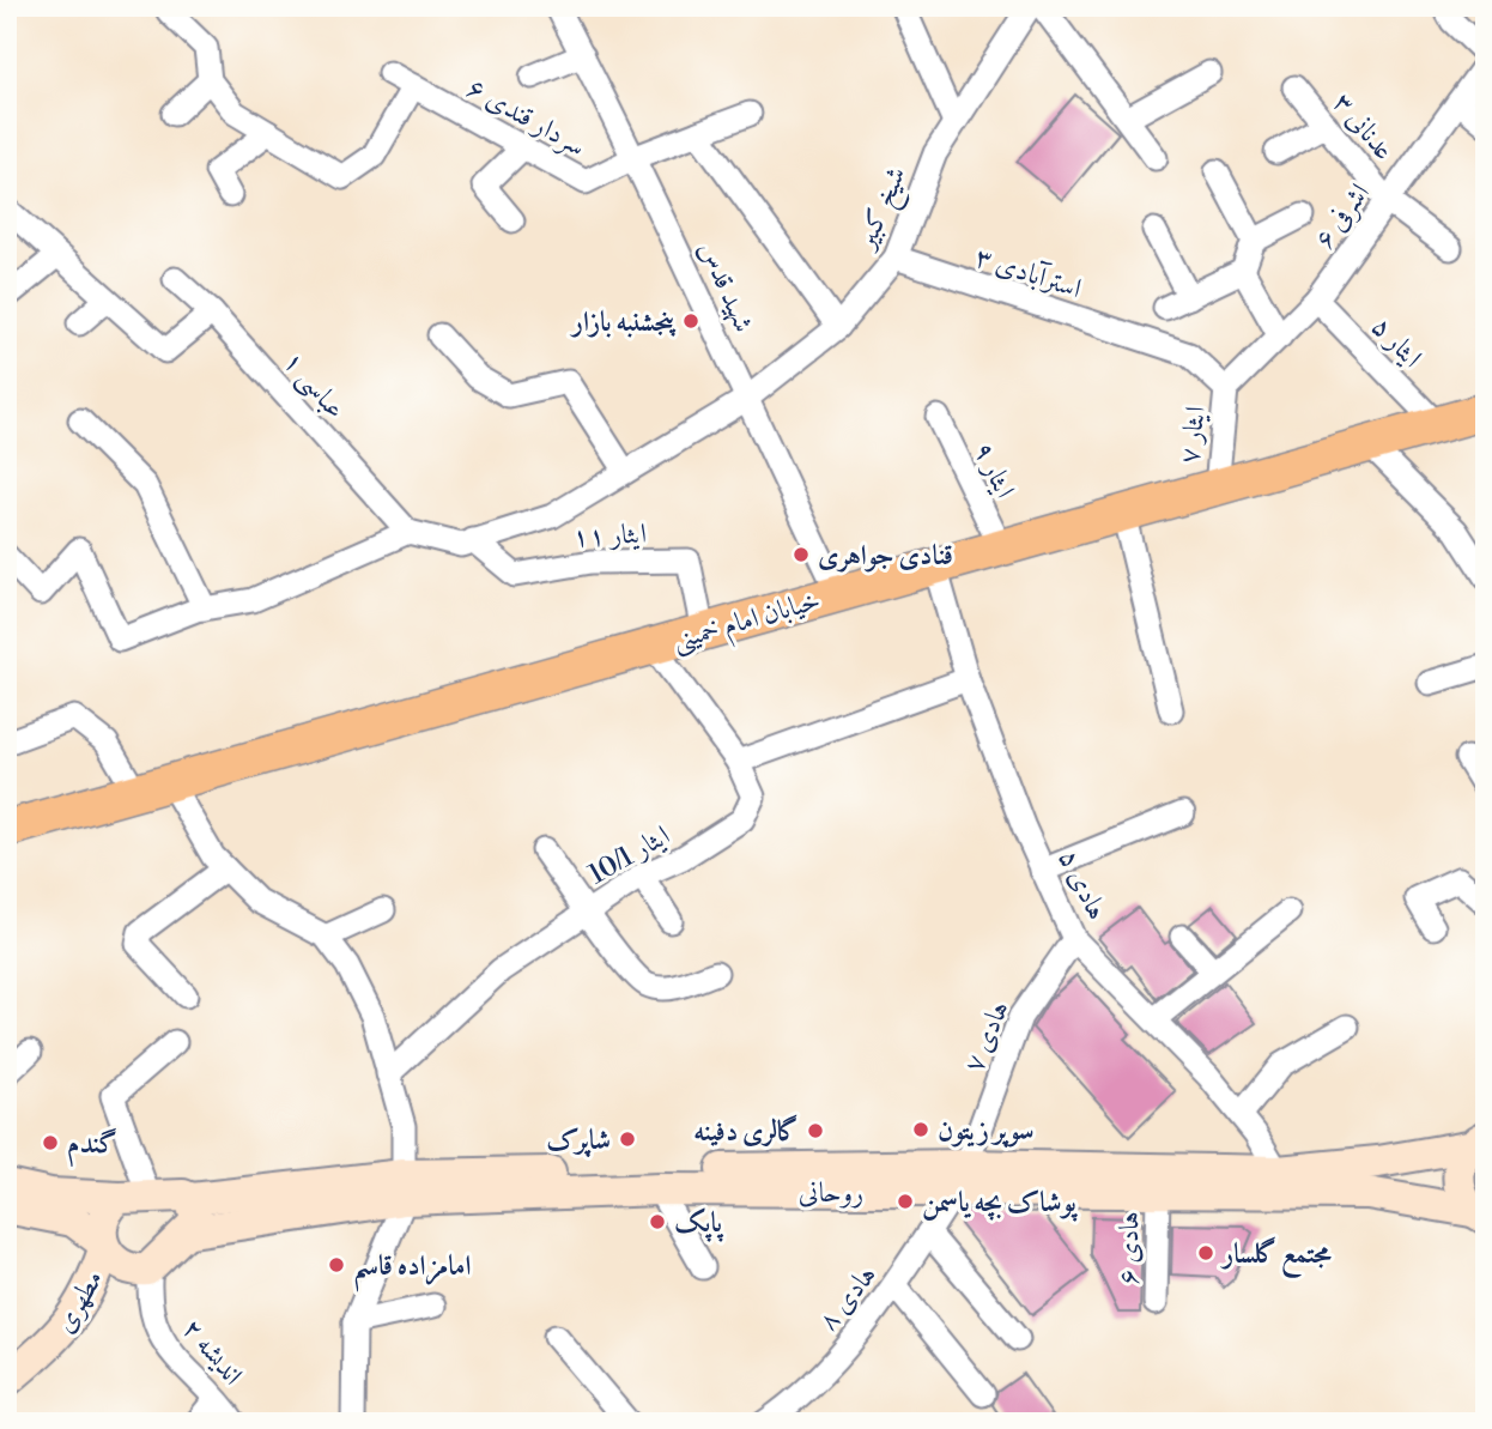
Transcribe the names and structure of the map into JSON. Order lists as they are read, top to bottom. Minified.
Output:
{"streets":{"main road":["خیابان امام خمینی","روحانی","مطهری"],"street":["سردار قندی ۶","عدنانی ۳","شیخ کبیر","اشرفی ۶","استرآبادی ٣","شهید قدس","ایثار ۵","عباسی ۱","ایثار ۷","ایثار ۹","ایثار ۱۱","ایثار 10/1","هادی ۵","هادی ۷","هادی ۶","هادی ۸","اندیشه ۲"]},"crossings":[["سردار قندی ۶","شهید قدس"],["عدنانی ۳","اشرفی ۶"],["شیخ کبیر","استرآبادی ٣"],["شیخ کبیر","شهید قدس"],["شیخ کبیر","ایثار ۱۱"],["اشرفی ۶","استرآبادی ٣"],["اشرفی ۶","ایثار ۵"],["اشرفی ۶","ایثار ۷"],["استرآبادی ٣","ایثار ۷"],["شهید قدس","خیابان امام خمینی"],["ایثار ۵","خیابان امام خمینی"],["ایثار ۷","خیابان امام خمینی"],["ایثار ۹","خیابان امام خمینی"],["ایثار ۱۱","خیابان امام خمینی"],["خیابان امام خمینی","ایثار 10/1"],["خیابان امام خمینی","هادی ۵"],["هادی ۵","هادی ۷"],["هادی ۵","روحانی"],["هادی ۷","روحانی"],["هادی ۷","هادی ۸"],["روحانی","هادی ۶"],["روحانی","هادی ۸"],["روحانی","مطهری"],["روحانی","اندیشه ۲"],["مطهری","اندیشه ۲"]],"places":["پنجشنبه بازار","قنادی جواهری","سوپر زیتون","گالری دفینه","شاپرک","گندم","پوشاک بچه یاسمن","پاپک","مجتمع گلسار","امامزاده قاسم"]}
